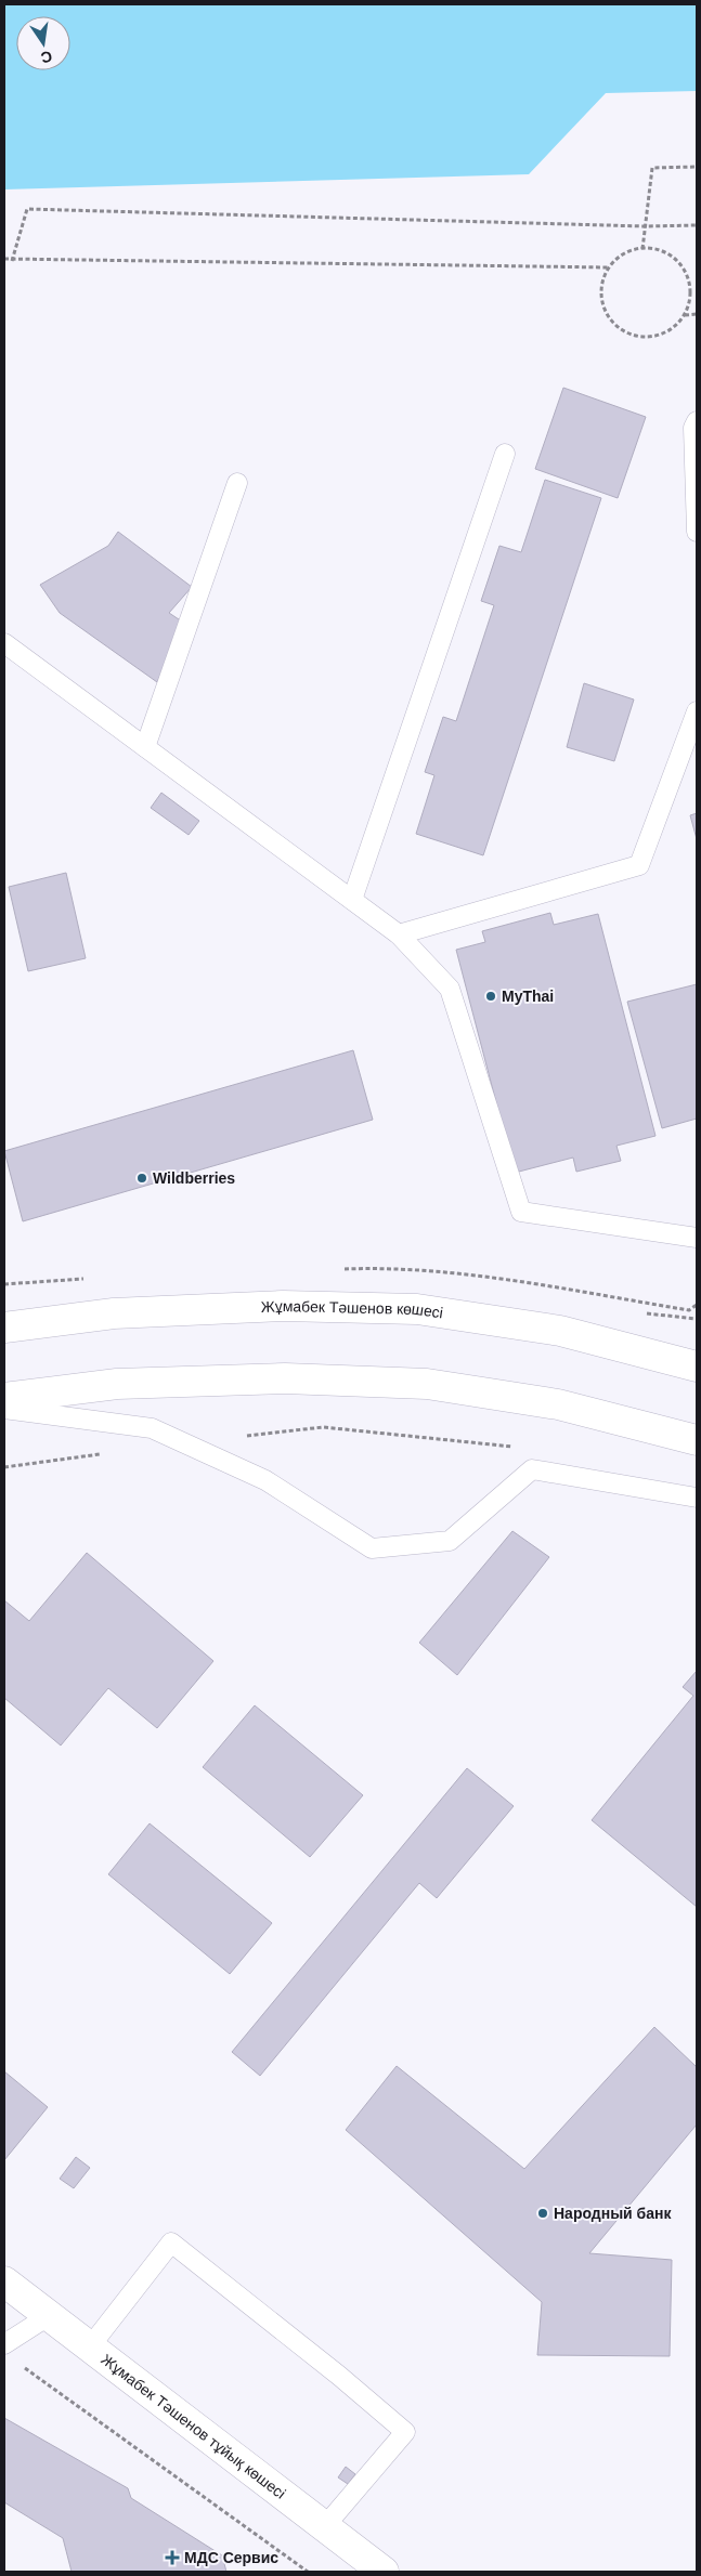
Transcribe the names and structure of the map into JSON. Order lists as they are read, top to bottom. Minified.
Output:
{"streets":{"main road":["Жұмабек Тәшенов көшесі","Жұмабек Тәшенов тұйық көшесі"]},"places":{"other":["MyThai","Wildberries","Народный банк"],"health":["МДС Сервис"]},"north":"bottom"}
